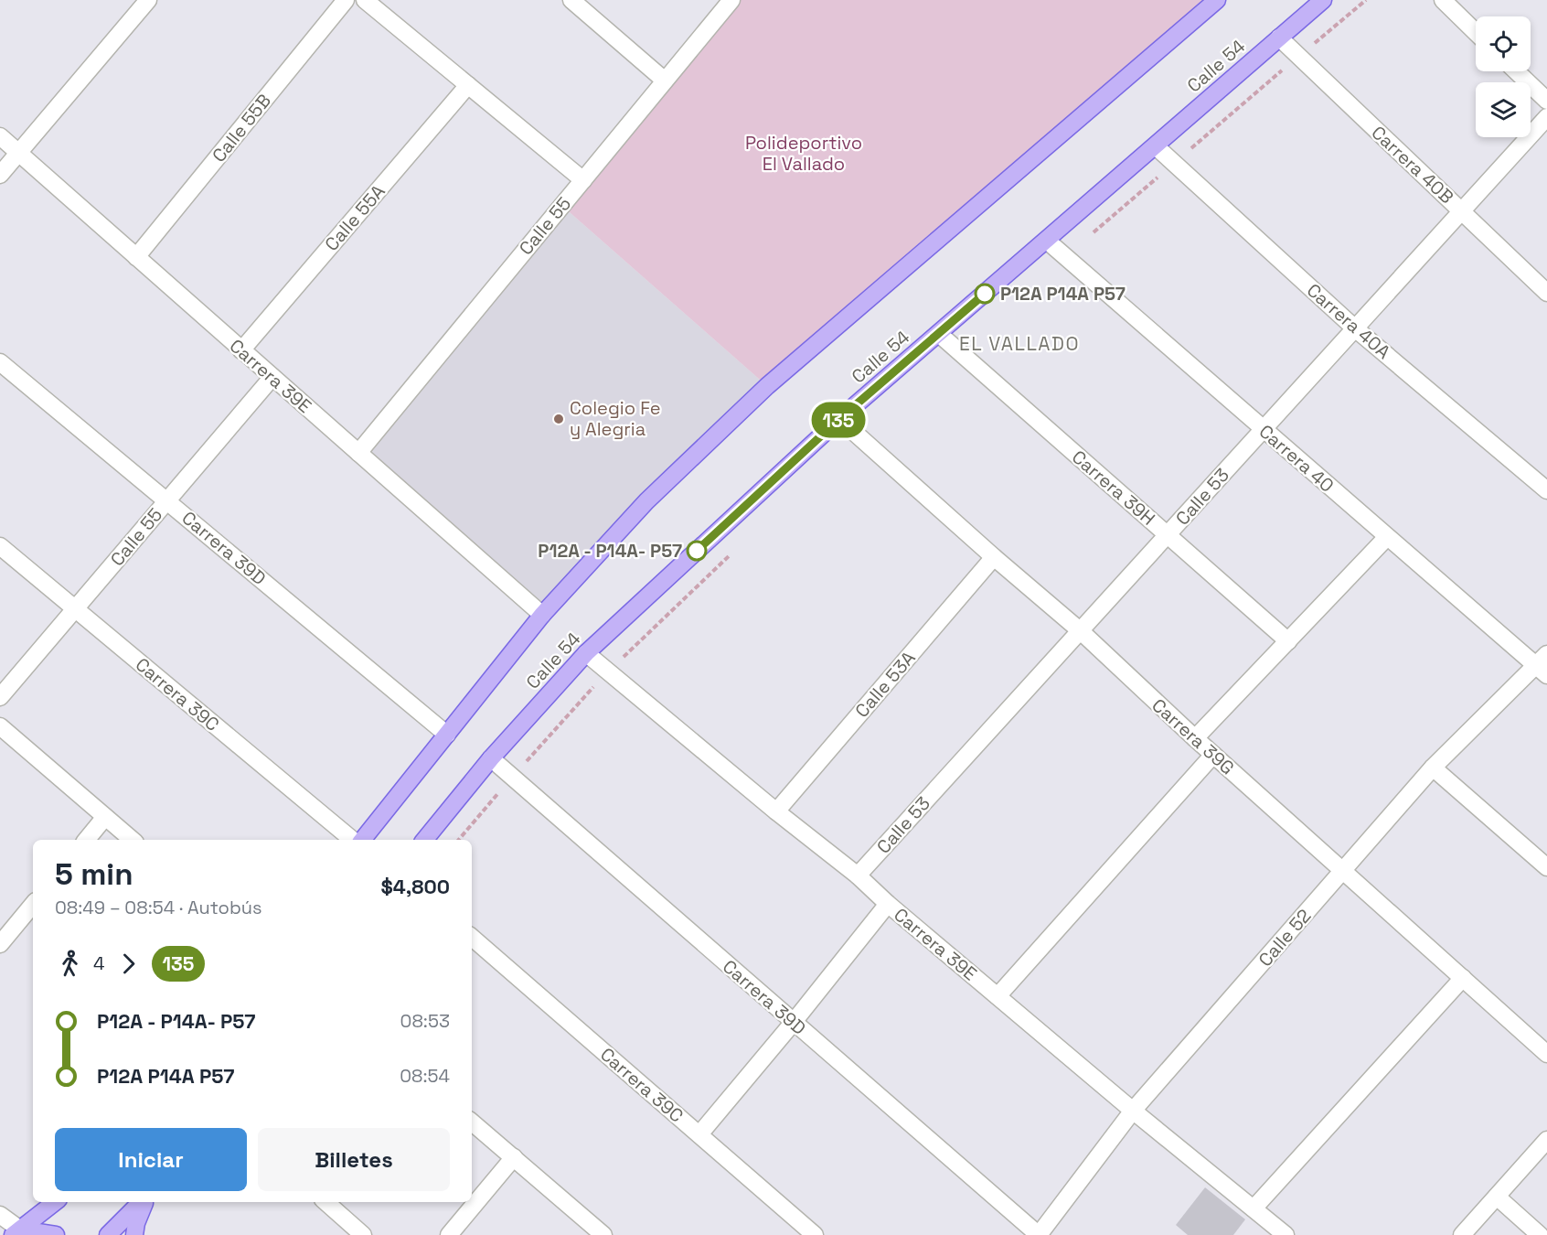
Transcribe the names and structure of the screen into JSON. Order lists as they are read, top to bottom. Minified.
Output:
{"streets":{"main road":["Calle 54"],"street":["Calle 55B","Carrera 40B","Calle 55A","Calle 55","Carrera 40A","Carrera 39E","Carrera 40","Carrera 39H","Calle 53","Carrera 39D","Calle 53A","Carrera 39C","Carrera 39G","Calle 52"]},"crossings":[["Calle 54","Carrera 40B"],["Calle 54","Carrera 40A"],["Calle 54","Carrera 39E"],["Calle 54","Carrera 40"],["Calle 54","Carrera 39H"],["Calle 54","Carrera 39D"],["Calle 54","Carrera 39G"],["Calle 55B","Carrera 39E"],["Carrera 40B","Calle 53"],["Calle 55A","Carrera 39E"],["Calle 55","Carrera 39E"],["Calle 55","Carrera 39D"],["Calle 55","Carrera 39C"],["Carrera 40A","Calle 53"],["Carrera 39E","Calle 53"],["Carrera 39E","Calle 53A"],["Carrera 39E","Calle 52"],["Carrera 40","Calle 53"],["Carrera 40","Calle 52"],["Carrera 39H","Calle 53"],["Calle 53","Carrera 39G"],["Carrera 39D","Calle 52"],["Calle 53A","Carrera 39G"],["Carrera 39G","Calle 52"]],"districts":["EL VALLADO"],"parks":["Polideportivo El Vallado"],"places":["P12A P14A P57","Colegio Fe y Alegria","P12A - P14A- P57"],"lines":["bus line 135"],"page":{"on_map":"135","heading":["5 min","08:49 – 08:54 · Autobús","$4,800"],"legs":["4","135"],"list":[{"name":"P12A - P14A- P57","value":"08:53"},{"name":"P12A P14A P57","value":"08:54"}],"buttons":["Iniciar","Billetes"]}}
